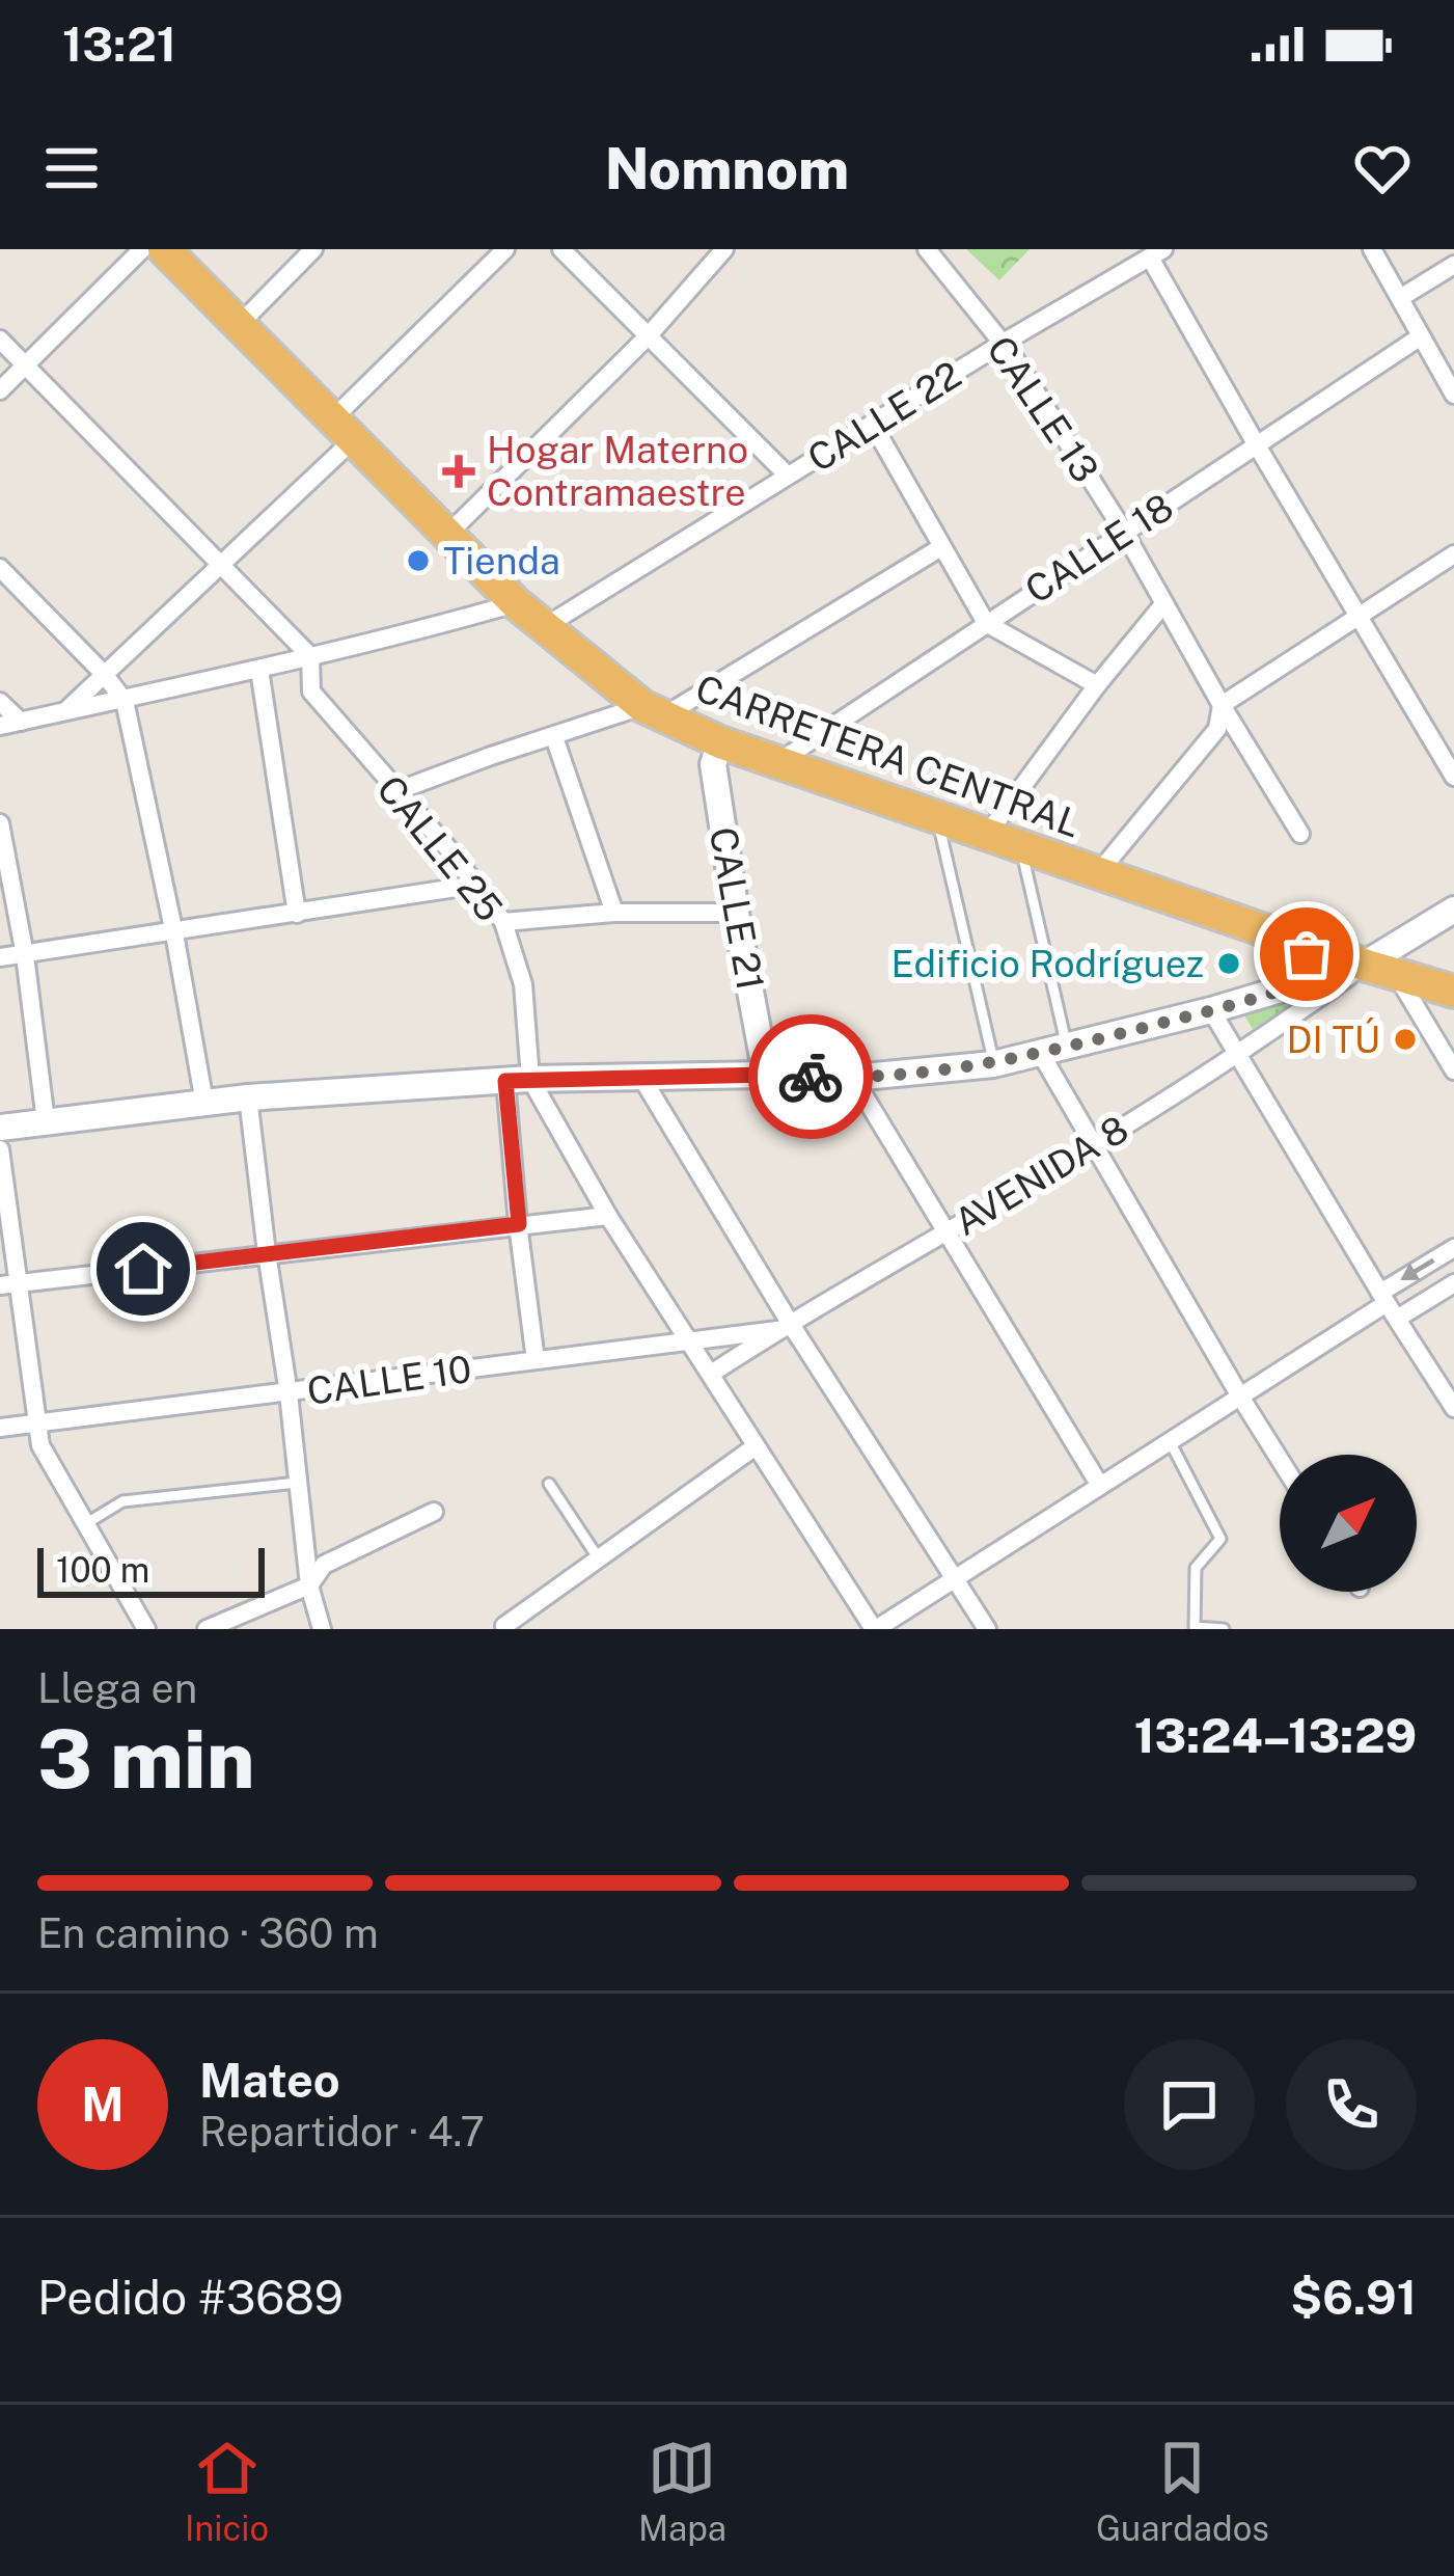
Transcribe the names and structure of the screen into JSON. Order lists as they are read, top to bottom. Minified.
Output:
{"streets":{"highway":["CARRETERA CENTRAL"],"main road":["CALLE 21"],"street":["CALLE 13","CALLE 22","CALLE 18","CALLE 25","AVENIDA 8","CALLE 10"]},"crossings":[["CALLE 13","CALLE 22"],["CALLE 13","CALLE 18"],["CALLE 22","CARRETERA CENTRAL"],["CALLE 18","CARRETERA CENTRAL"],["CARRETERA CENTRAL","CALLE 21"],["CARRETERA CENTRAL","AVENIDA 8"],["CALLE 25","AVENIDA 8"],["CALLE 25","CALLE 10"],["AVENIDA 8","CALLE 10"]],"places":{"health":["Hogar Materno Contramaestre"],"other":["Tienda","Edificio Rodríguez","DI TÚ"]},"scale_bar":"100 m","north":"top right","page":{"status":"13:21","header":"Nomnom","scale":"100 m","heading":["3 min","Llega en","13:24–13:29"],"panel":["Mateo","Repartidor · 4.7","Pedido #3689","$6.91"],"bar":"En camino · 360 m","round":"M","tabs":["Inicio","Mapa","Guardados"]}}
